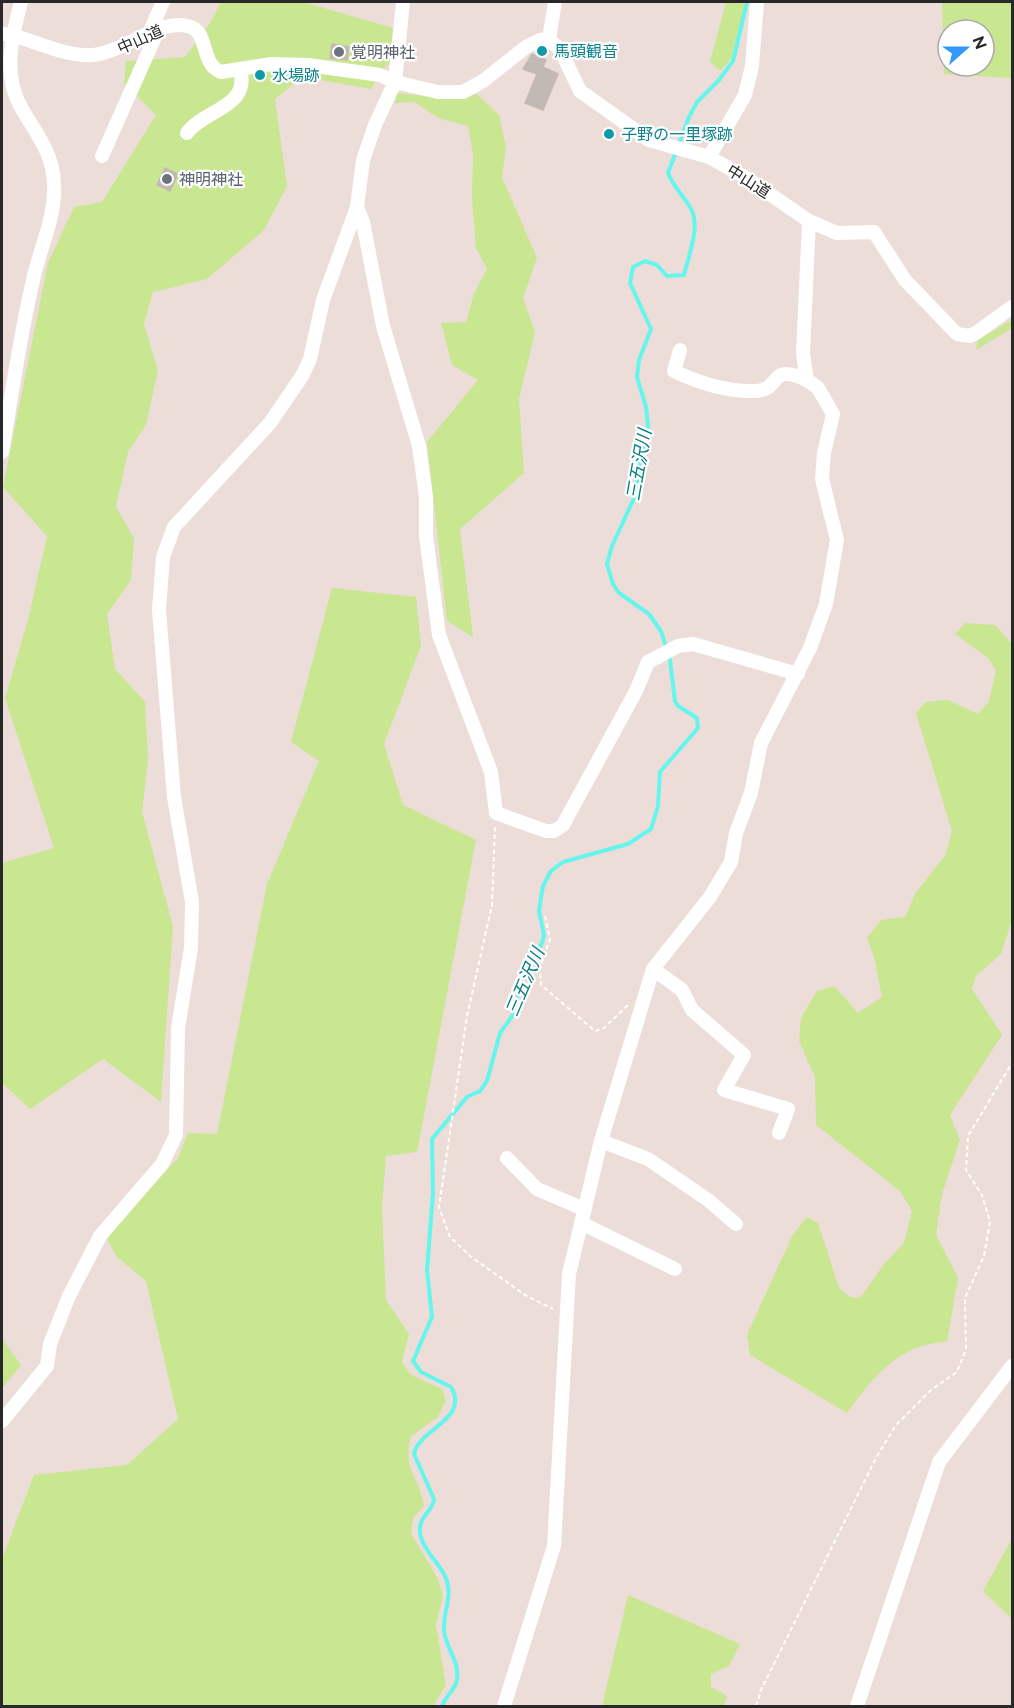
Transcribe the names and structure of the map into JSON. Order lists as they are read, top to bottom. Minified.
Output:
{"streets":{"street":["中山道"]},"water":["三五沢川"],"places":["馬頭観音","覚明神社","水場跡","子野の一里塚跡","神明神社"],"north":"right"}
